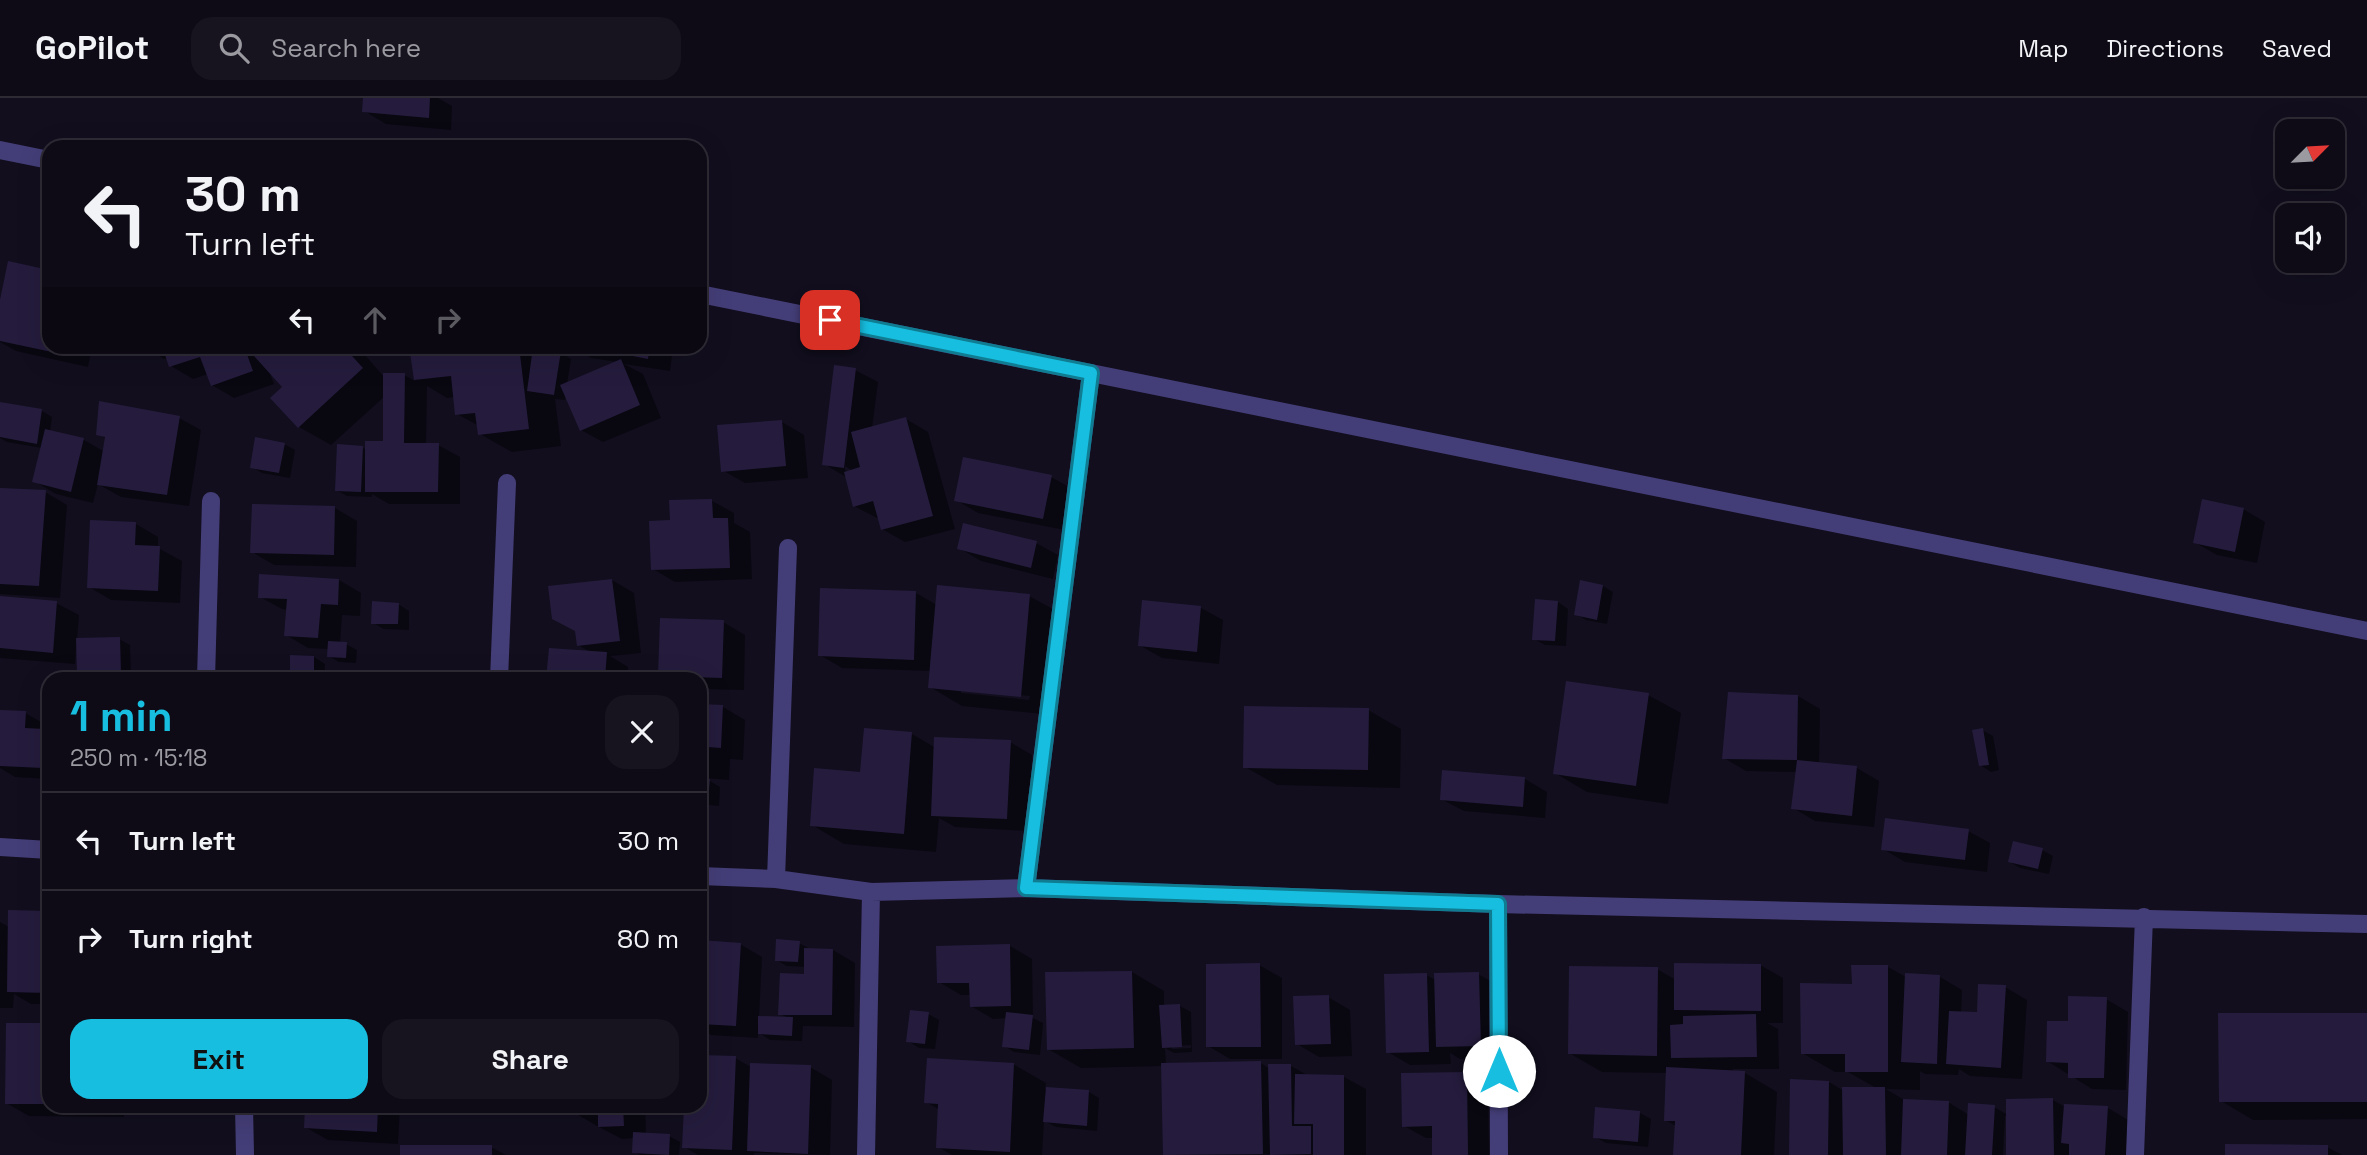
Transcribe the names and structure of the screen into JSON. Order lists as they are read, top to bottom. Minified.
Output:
{"north":"top right","page":{"header":"GoPilot","search":"Search here","nav":["Map","Directions","Saved"],"turn":["30 m","Turn left"],"heading":["1 min","250 m · 15:18"],"list":[{"name":"Turn left","value":"30 m"},{"name":"Turn right","value":"80 m"}],"buttons":["Exit","Share"]}}
